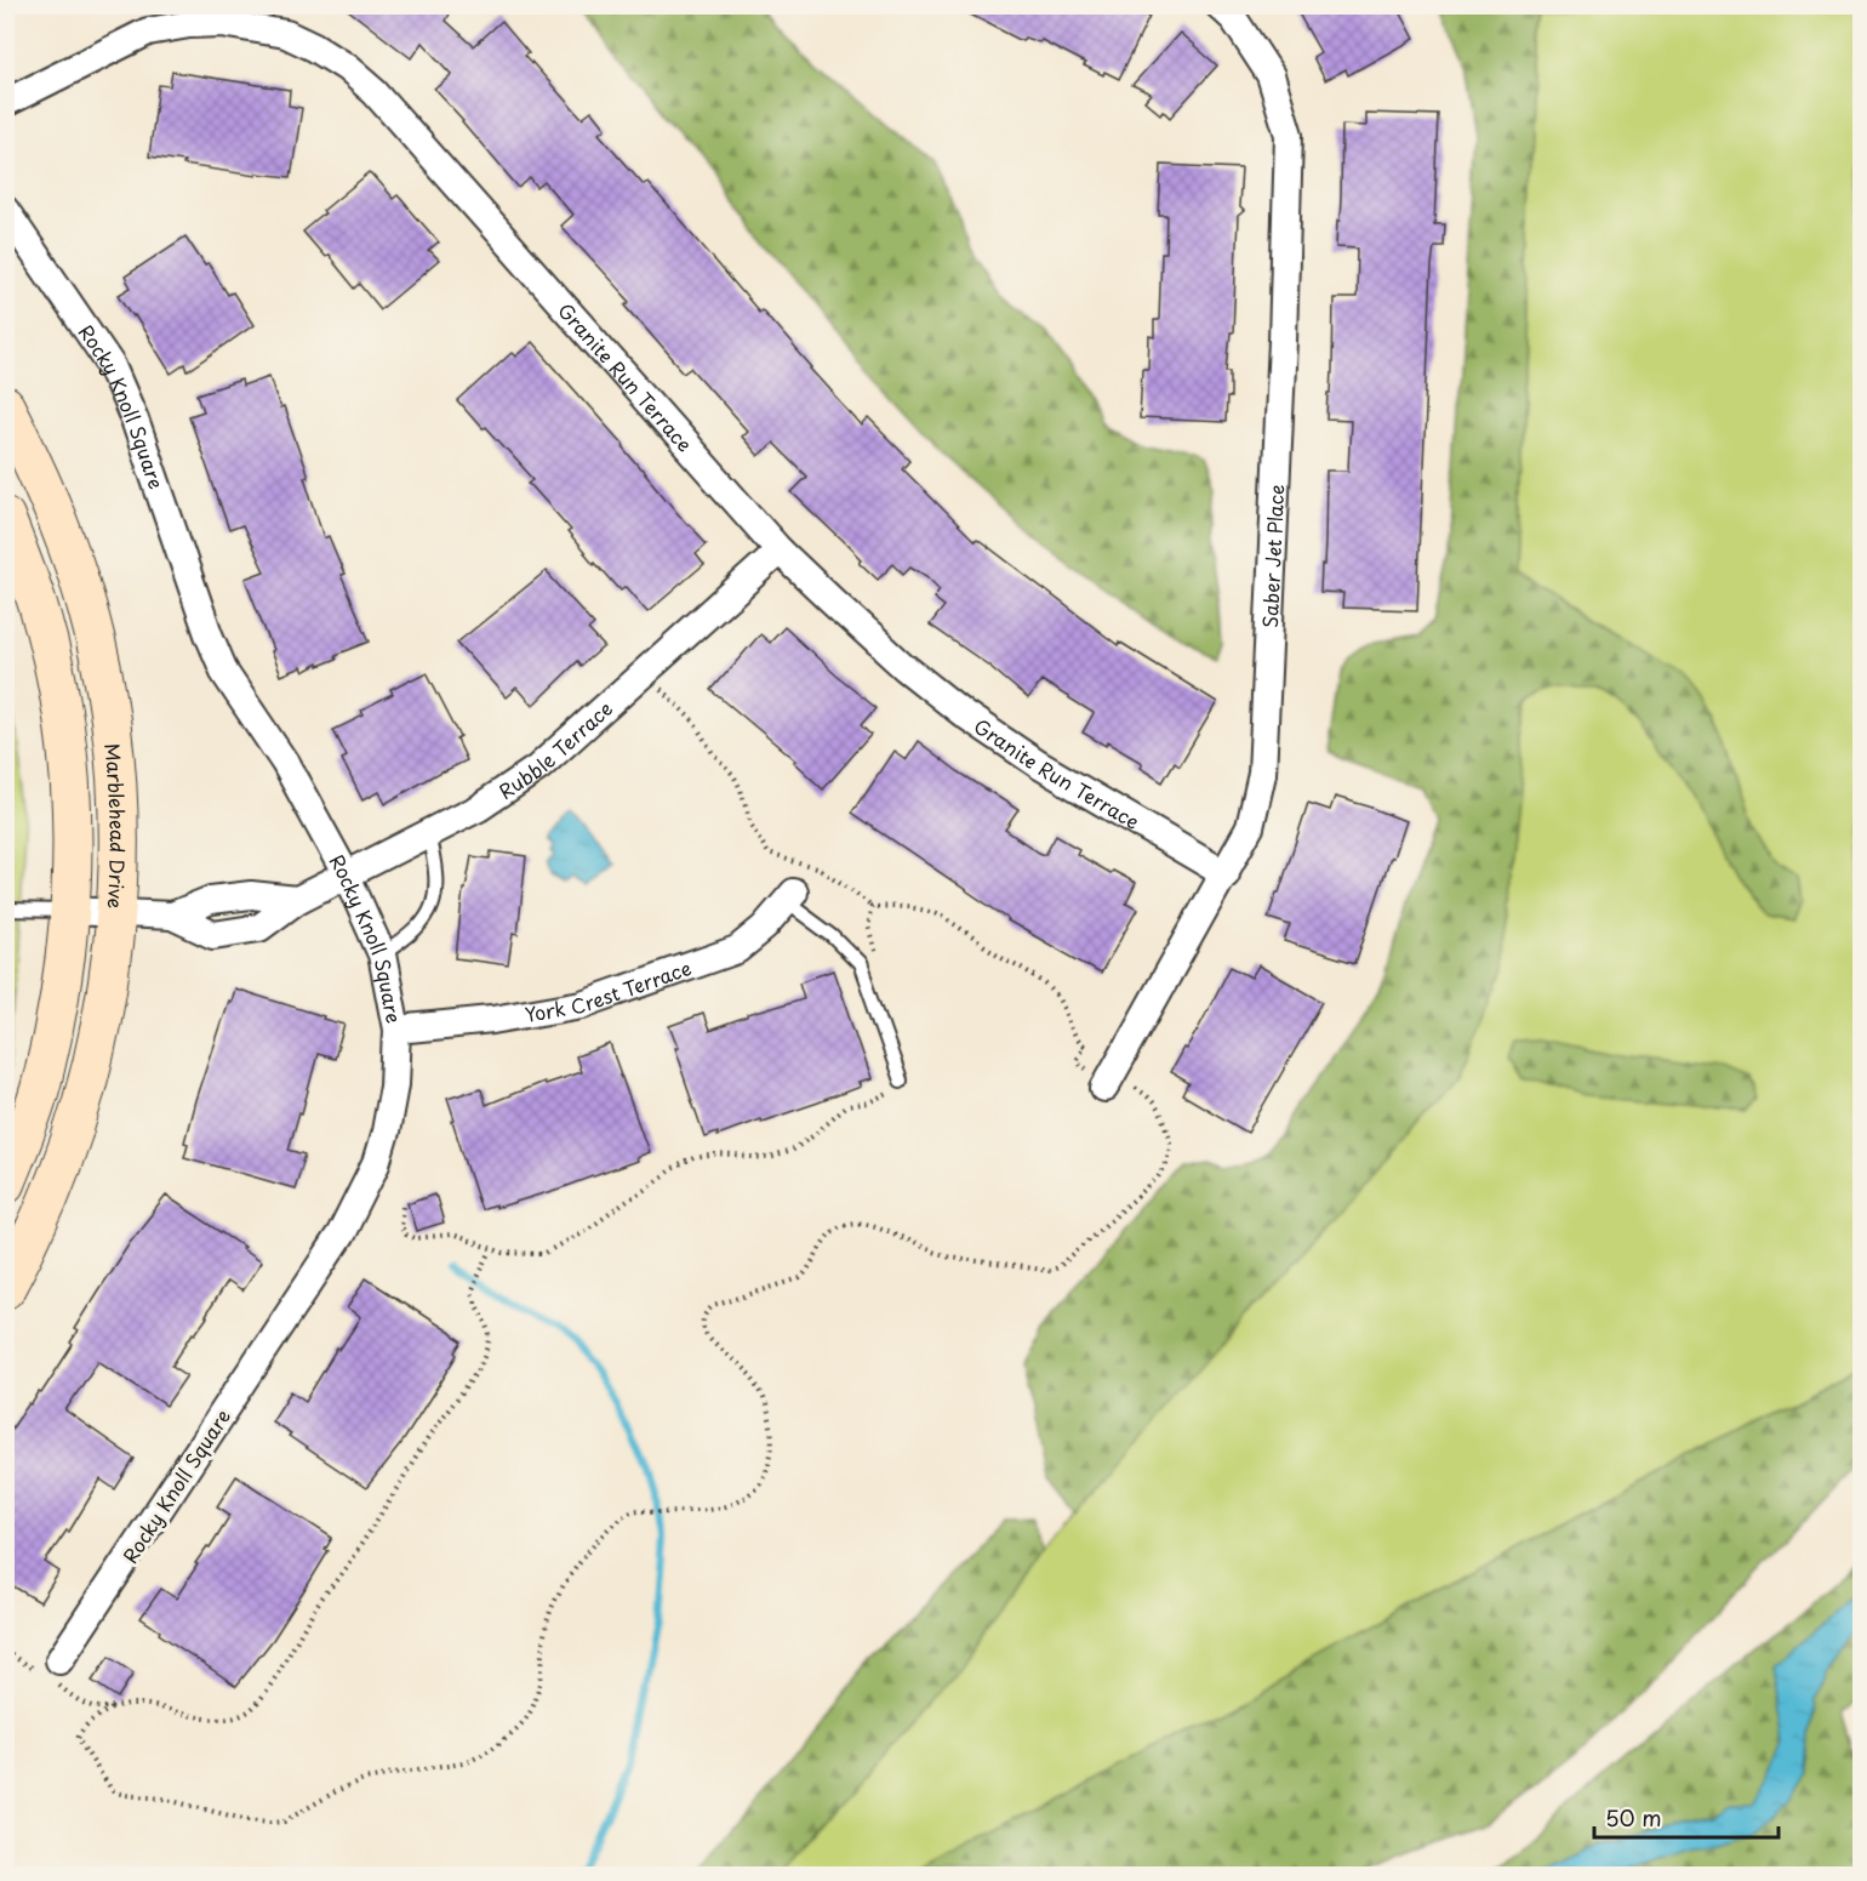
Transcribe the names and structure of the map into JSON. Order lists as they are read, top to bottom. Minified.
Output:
{"streets":{"street":["Granite Run Terrace","Rocky Knoll Square","Saber Jet Place","Rubble Terrace","Marblehead Drive","York Crest Terrace"]},"crossings":[["Granite Run Terrace","Saber Jet Place"],["Granite Run Terrace","Rubble Terrace"],["Rocky Knoll Square","Rubble Terrace"],["Rocky Knoll Square","York Crest Terrace"],["Rubble Terrace","Marblehead Drive"]],"scale_bar":"50 m"}
